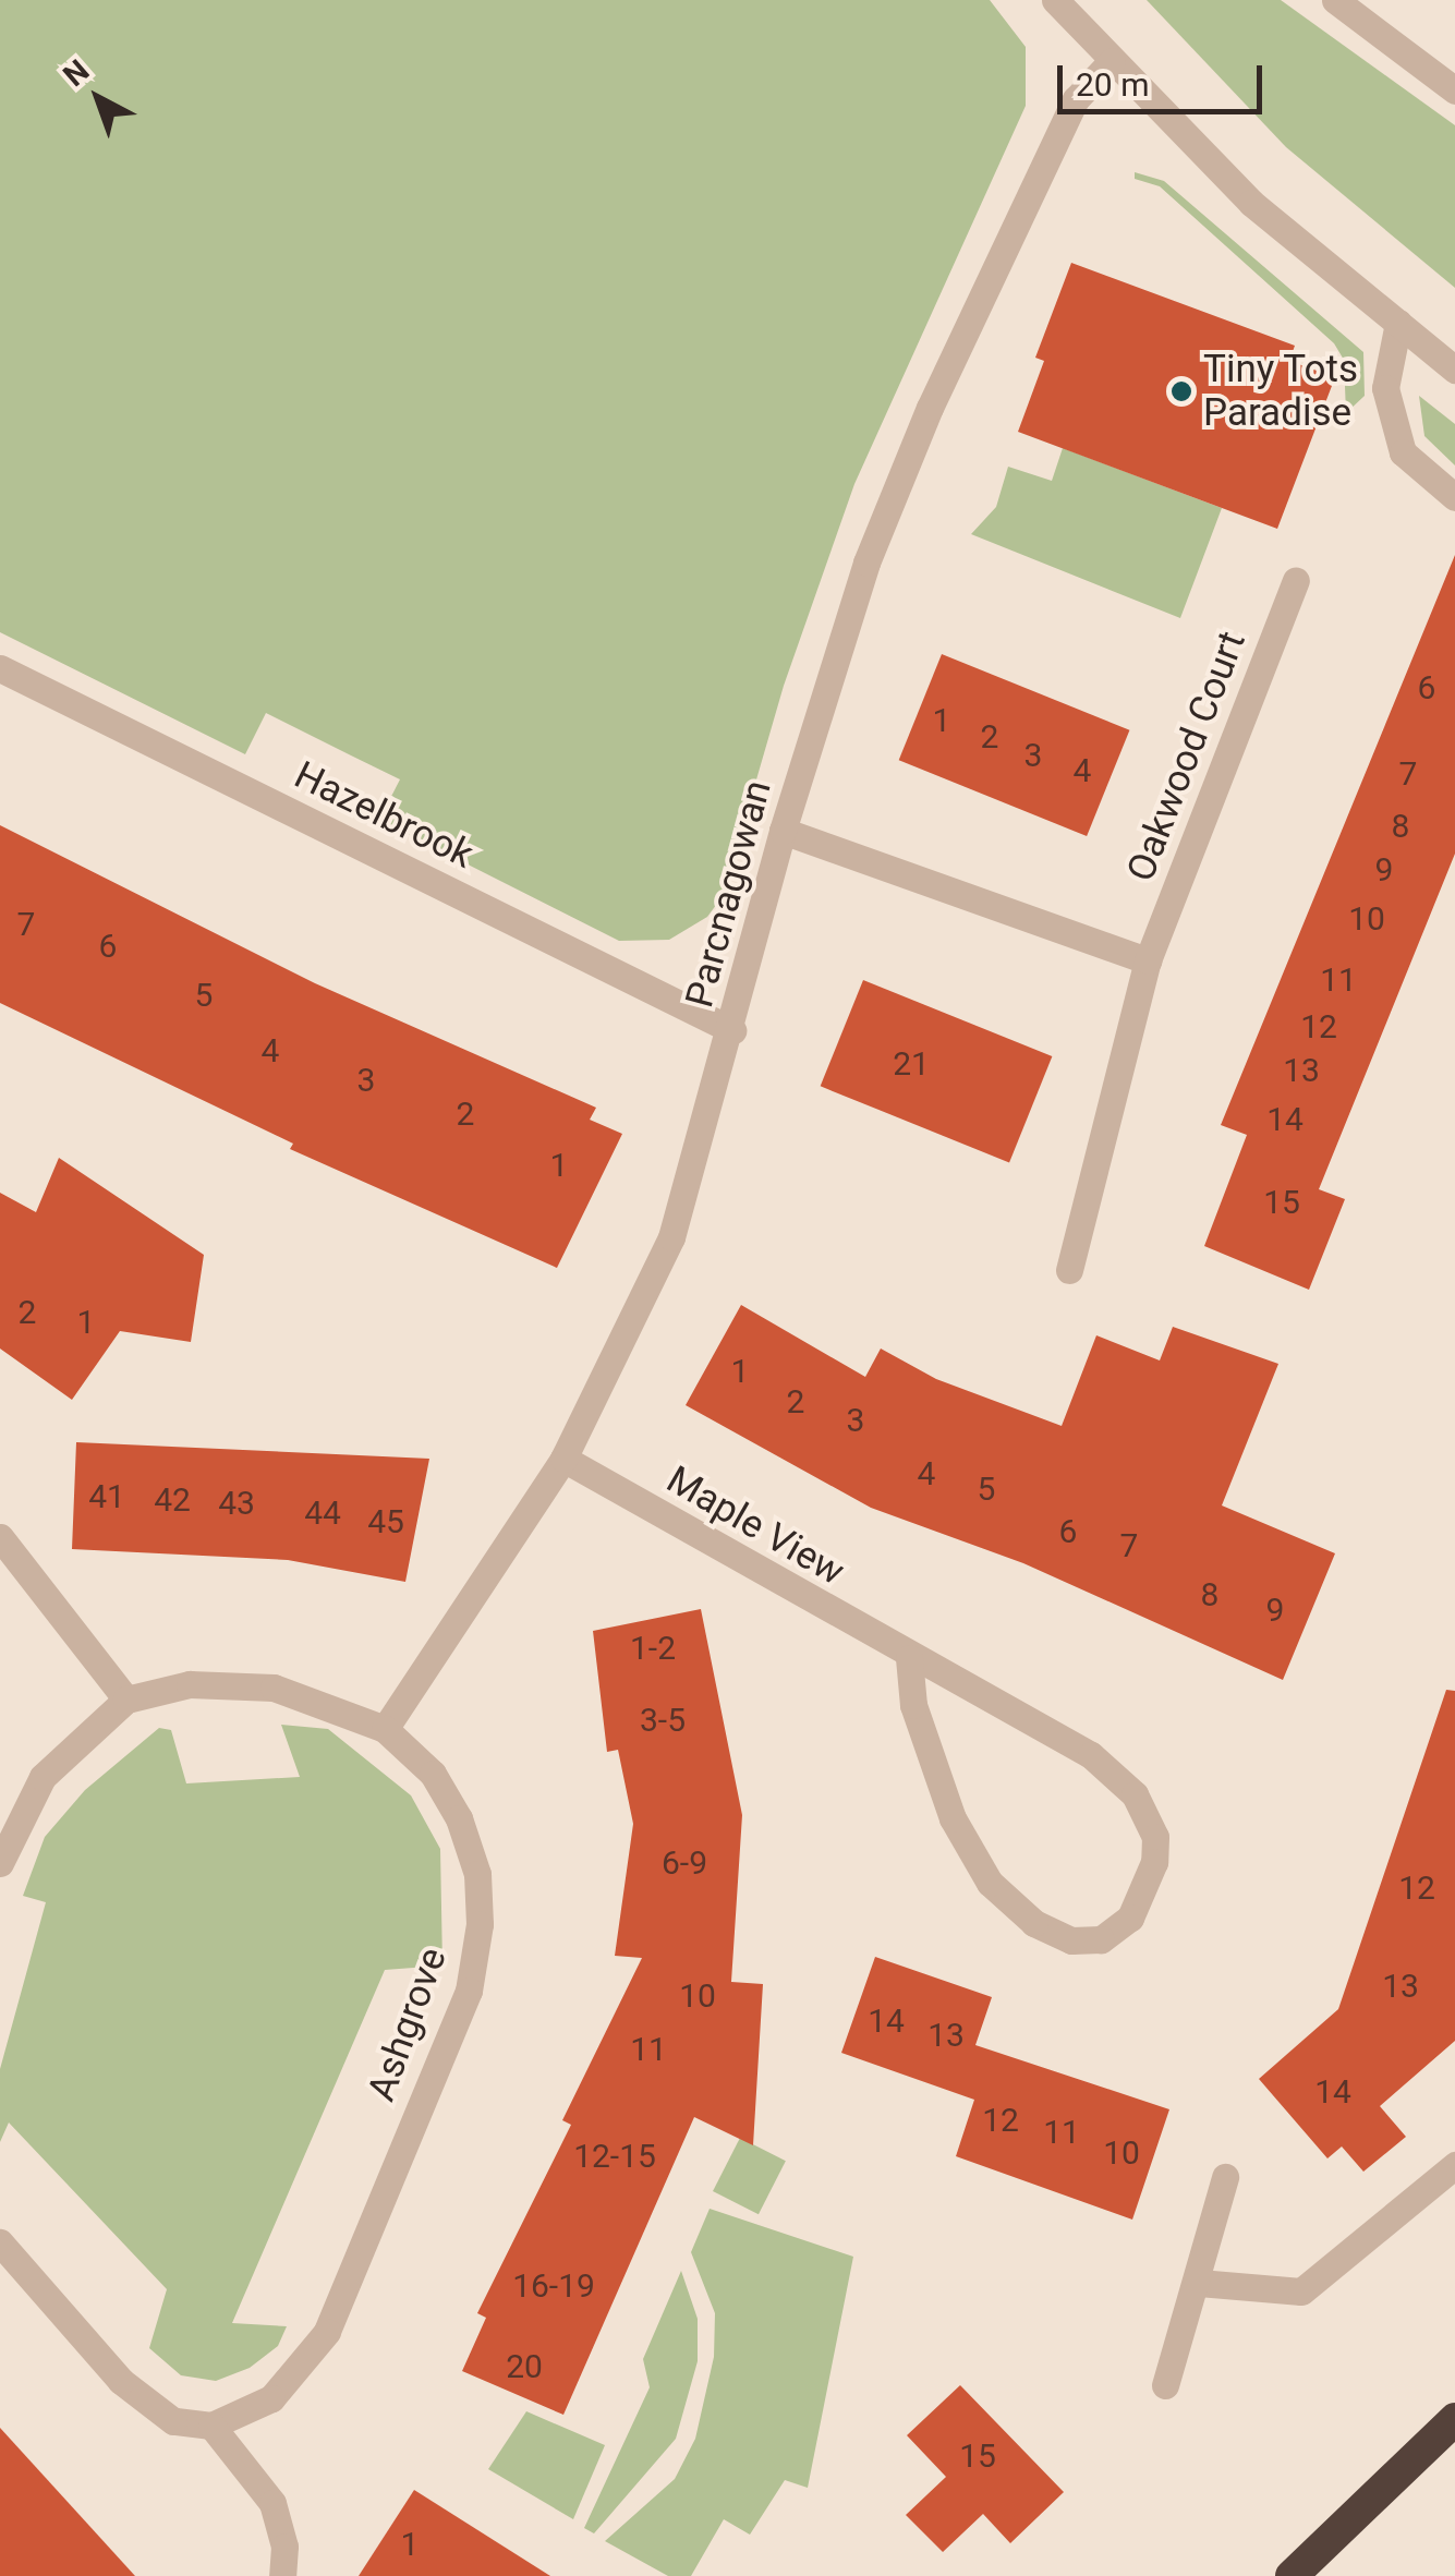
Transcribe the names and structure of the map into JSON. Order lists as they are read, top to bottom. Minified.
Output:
{"streets":{"street":["Oakwood Court","Hazelbrook","Parcnagowan","Maple View","Ashgrove"]},"crossings":[["Hazelbrook","Parcnagowan"],["Parcnagowan","Maple View"],["Parcnagowan","Ashgrove"]],"places":["Tiny Tots Paradise"],"house_numbers":["6","1","2","3","4","7","8","9","10","7","6","11","5","12","4","21","13","3","2","14","1","15","2","1","1","2","3","4","5","41","42","43","44","45","6","7","8","9","1-2","3-5","6-9","12","13","10","14","13","11","14","12","11","10","12-15","16-19","20","15","1"],"scale_bar":"20 m","north":"top left"}
